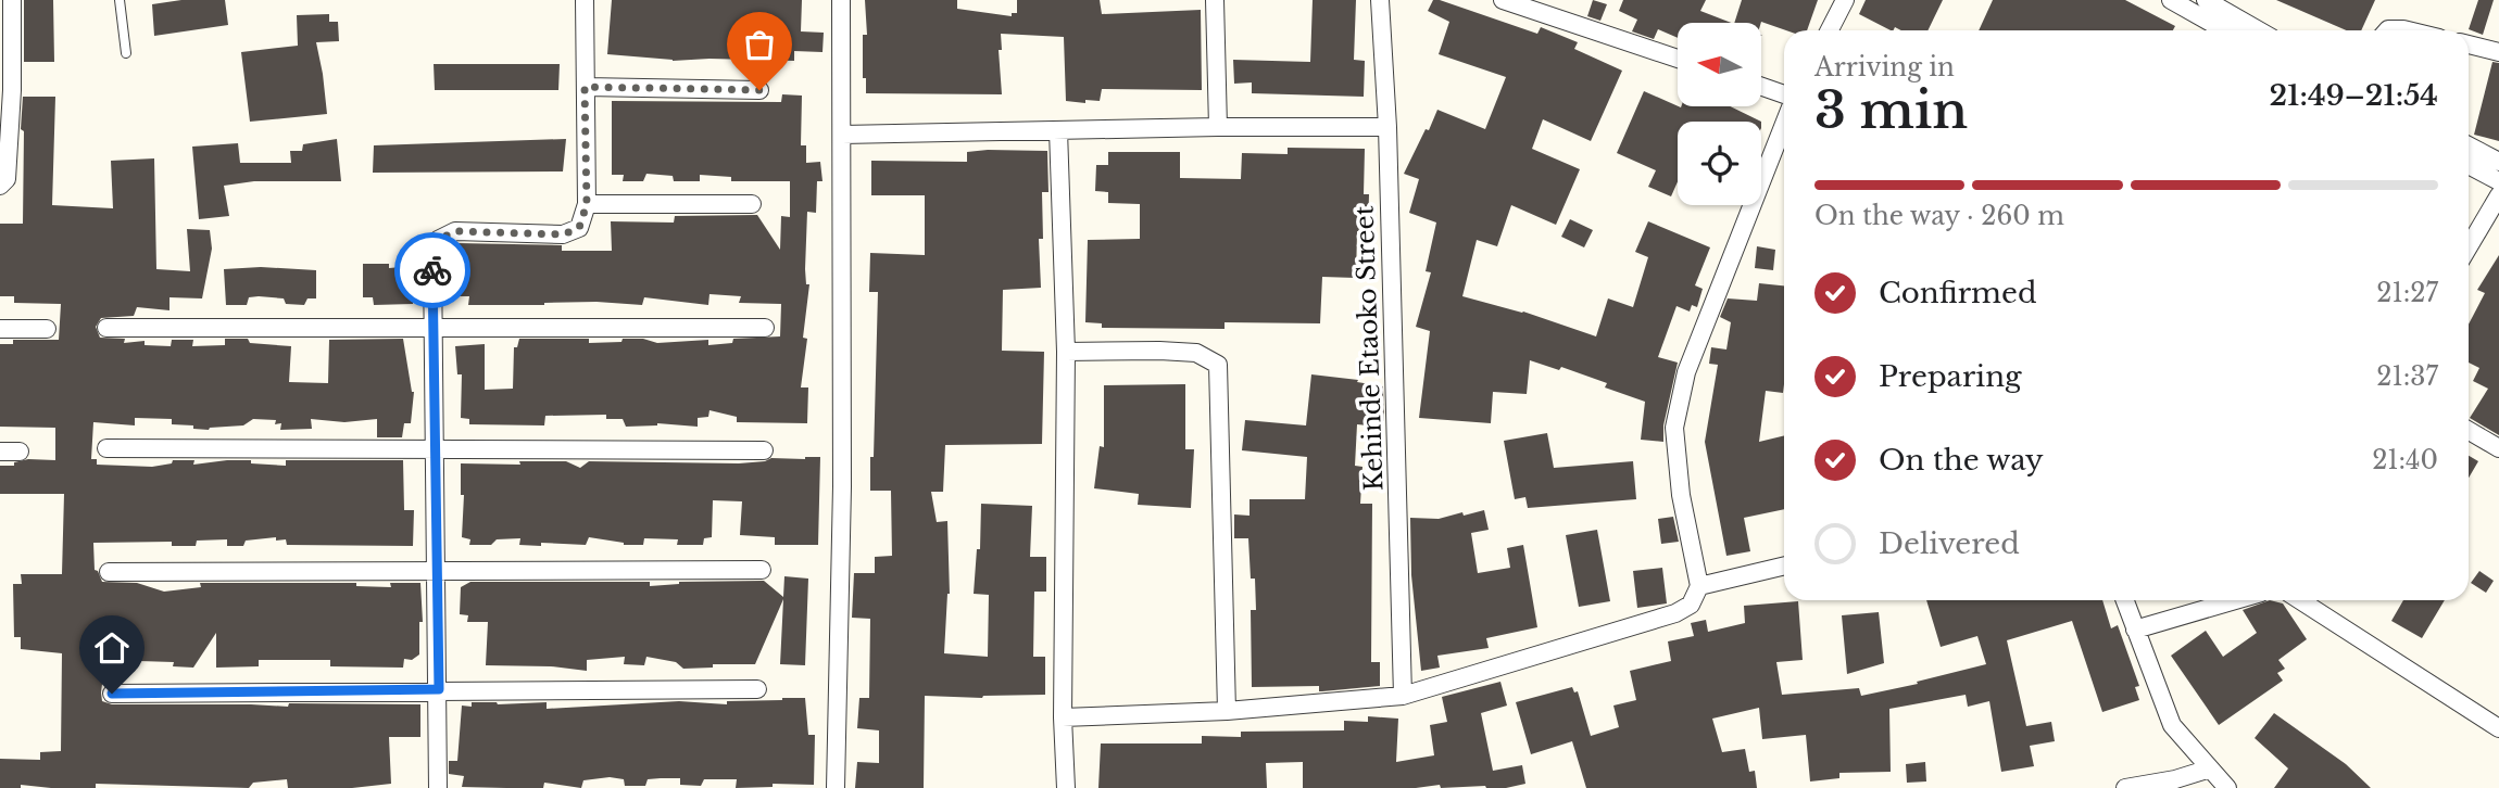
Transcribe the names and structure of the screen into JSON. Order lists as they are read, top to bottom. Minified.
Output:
{"streets":{"street":["Kehinde Etaoko Street"]},"north":"left","page":{"heading":["3 min","Arriving in","21:49–21:54"],"bar":"On the way · 260 m","list":[["Confirmed","21:27"],["Preparing","21:37"],["On the way","21:40"],"Delivered"]}}
